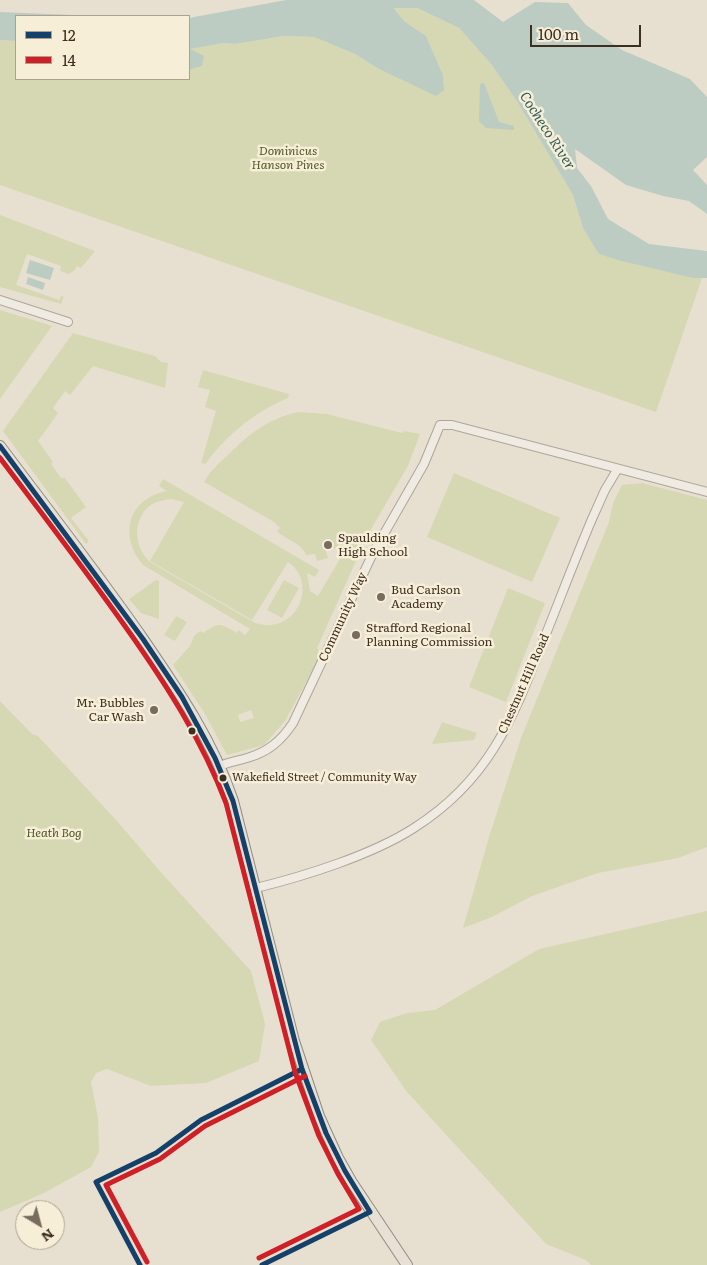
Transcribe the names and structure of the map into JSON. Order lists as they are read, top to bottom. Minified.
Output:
{"streets":{"street":["Community Way","Chestnut Hill Road"]},"crossings":[["Community Way","Chestnut Hill Road"]],"water":["Cocheco River"],"parks":["Dominicus Hanson Pines","Heath Bog"],"places":["Spaulding High School","Bud Carlson Academy","Strafford Regional Planning Commission","Mr. Bubbles Car Wash","Wakefield Street / Community Way"],"lines":["transit line 12","transit line 14"],"legend":["12","14"],"scale_bar":"100 m","north":"bottom right"}
